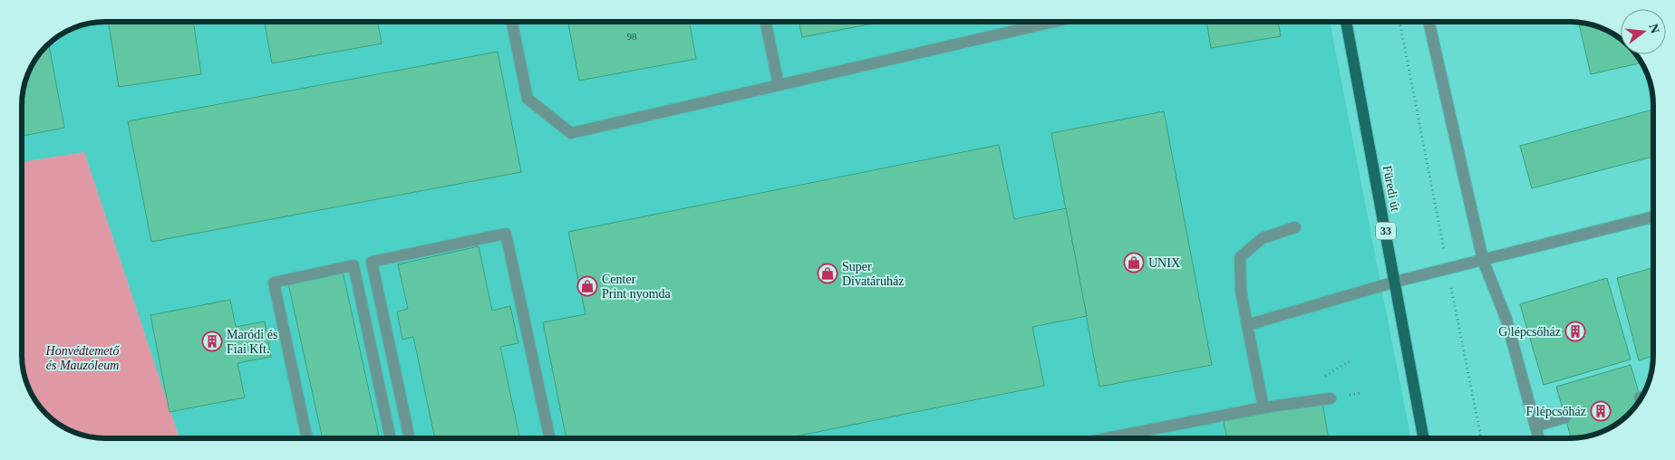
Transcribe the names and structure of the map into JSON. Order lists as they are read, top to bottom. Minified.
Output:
{"streets":{"main road":["Füredi út","33"]},"parks":["Honvédtemető és Mauzóleum"],"places":{"shop":["UNIX","Super Divatáruház","Center Print nyomda"],"building":["G lépcsőház","Maródi és Fiai Kft.","F lépcsőház"]},"house_numbers":["98"],"north":"right"}
